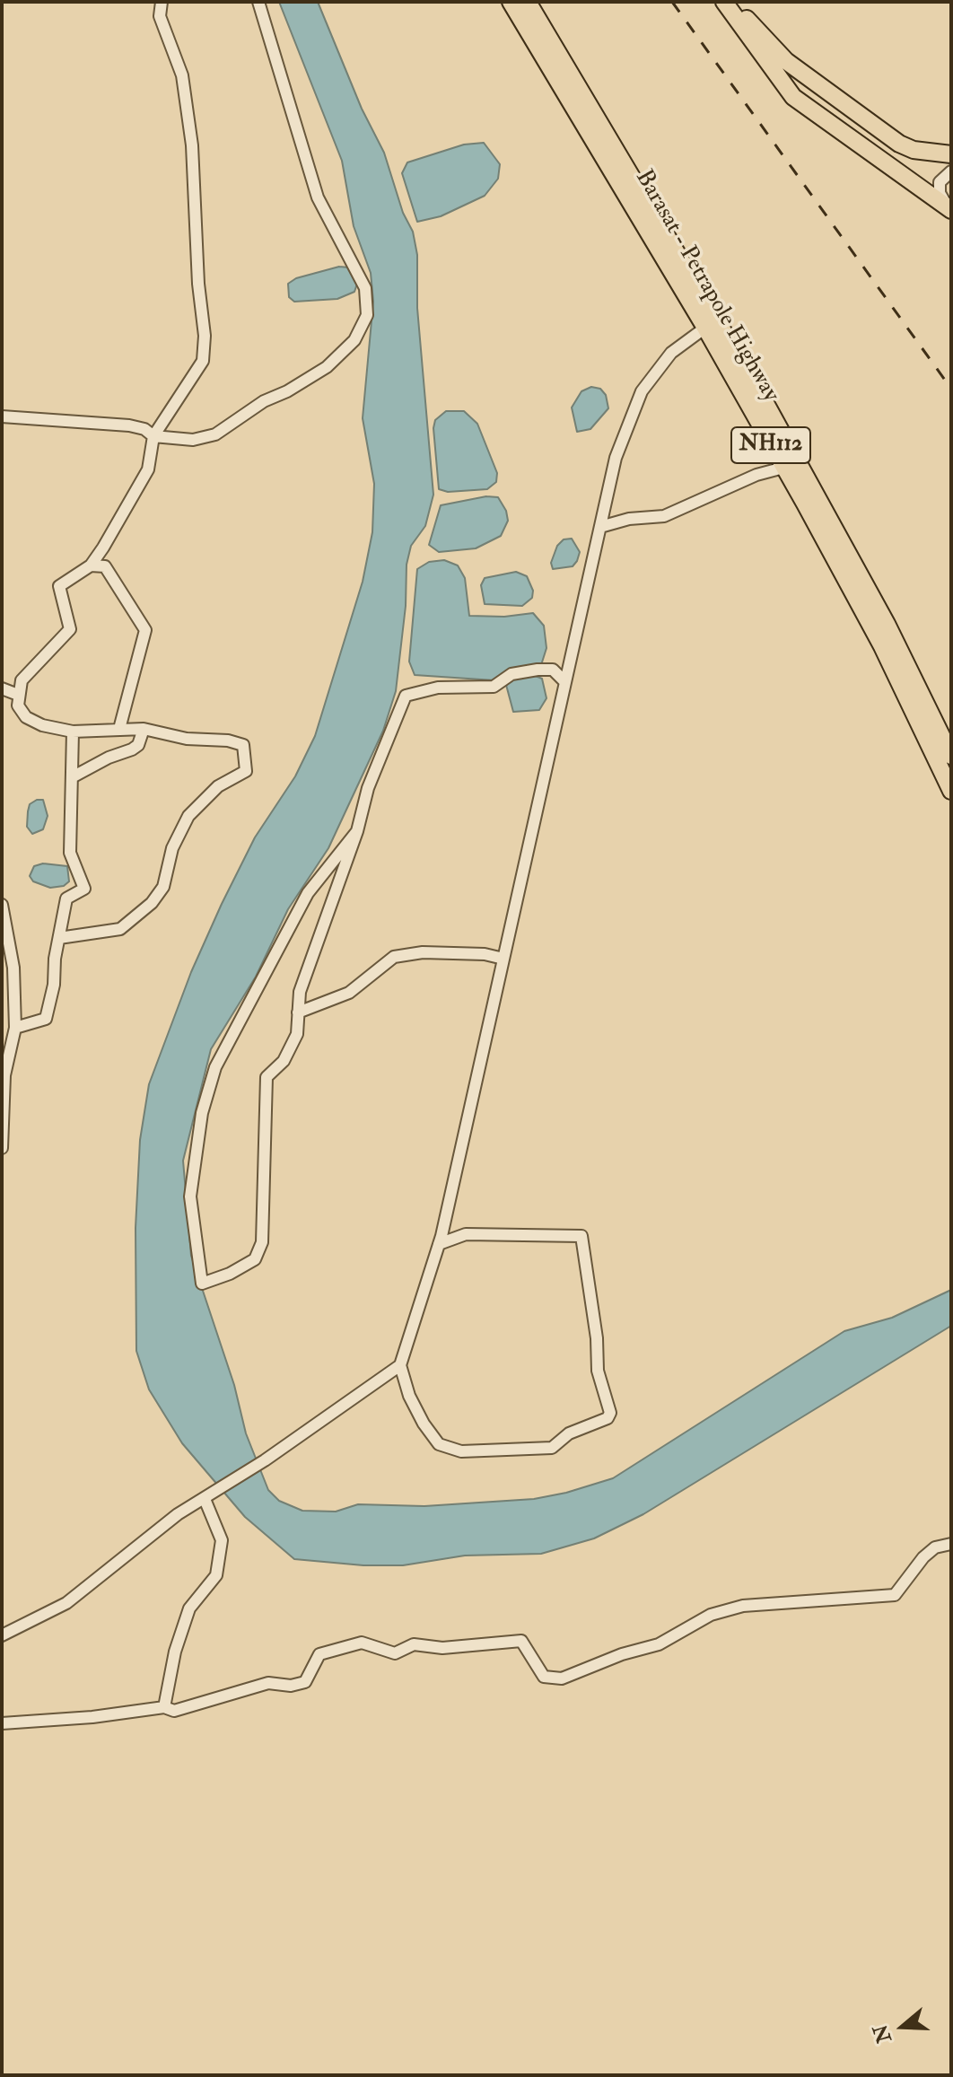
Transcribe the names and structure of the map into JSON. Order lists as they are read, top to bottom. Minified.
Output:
{"streets":{"highway":["Barasat - Petrapole Highway","NH112"]},"north":"left"}
